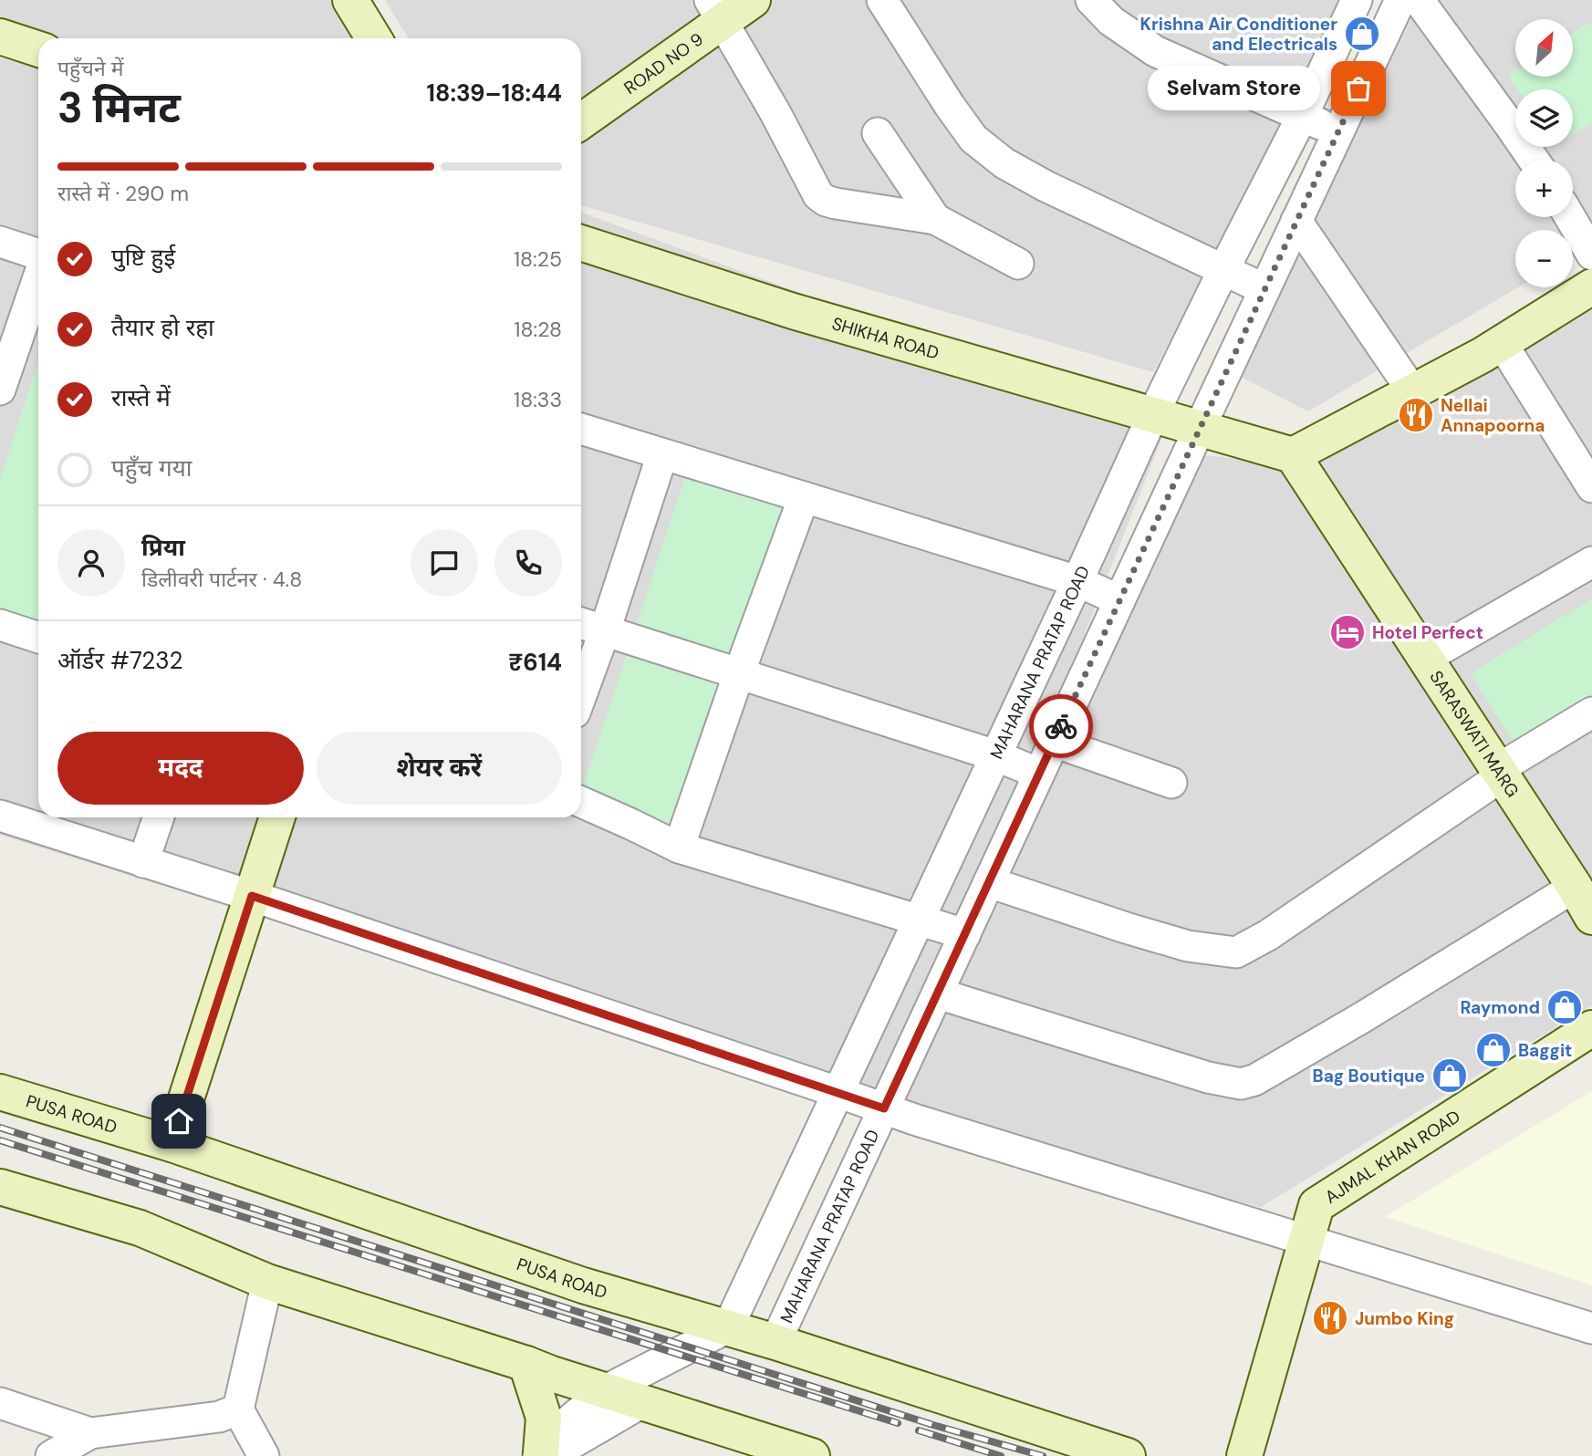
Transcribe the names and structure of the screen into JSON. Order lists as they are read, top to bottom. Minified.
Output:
{"streets":{"street":["ROAD NO 9","SHIKHA ROAD","MAHARANA PRATAP ROAD","SARASWATI MARG","PUSA ROAD","AJMAL KHAN ROAD"]},"crossings":[["SHIKHA ROAD","MAHARANA PRATAP ROAD"],["MAHARANA PRATAP ROAD","PUSA ROAD"]],"places":{"shop":["Krishna Air Conditioner and Electricals","Raymond","Baggit","Bag Boutique"],"other":["Selvam Store"],"restaurant":["Nellai Annapoorna","Jumbo King"],"hotel":["Hotel Perfect"]},"north":"top right","page":{"map_buttons":["+","−"],"heading":["3 मिनट","पहुँचने में","18:39–18:44"],"panel":["प्रिया","डिलीवरी पार्टनर · 4.8","ऑर्डर #7232","₹614"],"bubble":"Selvam Store","bar":"रास्ते में · 290 m","list":[["पुष्टि हुई","18:25"],["तैयार हो रहा","18:28"],["रास्ते में","18:33"],"पहुँच गया"],"buttons":["मदद","शेयर करें"]}}
